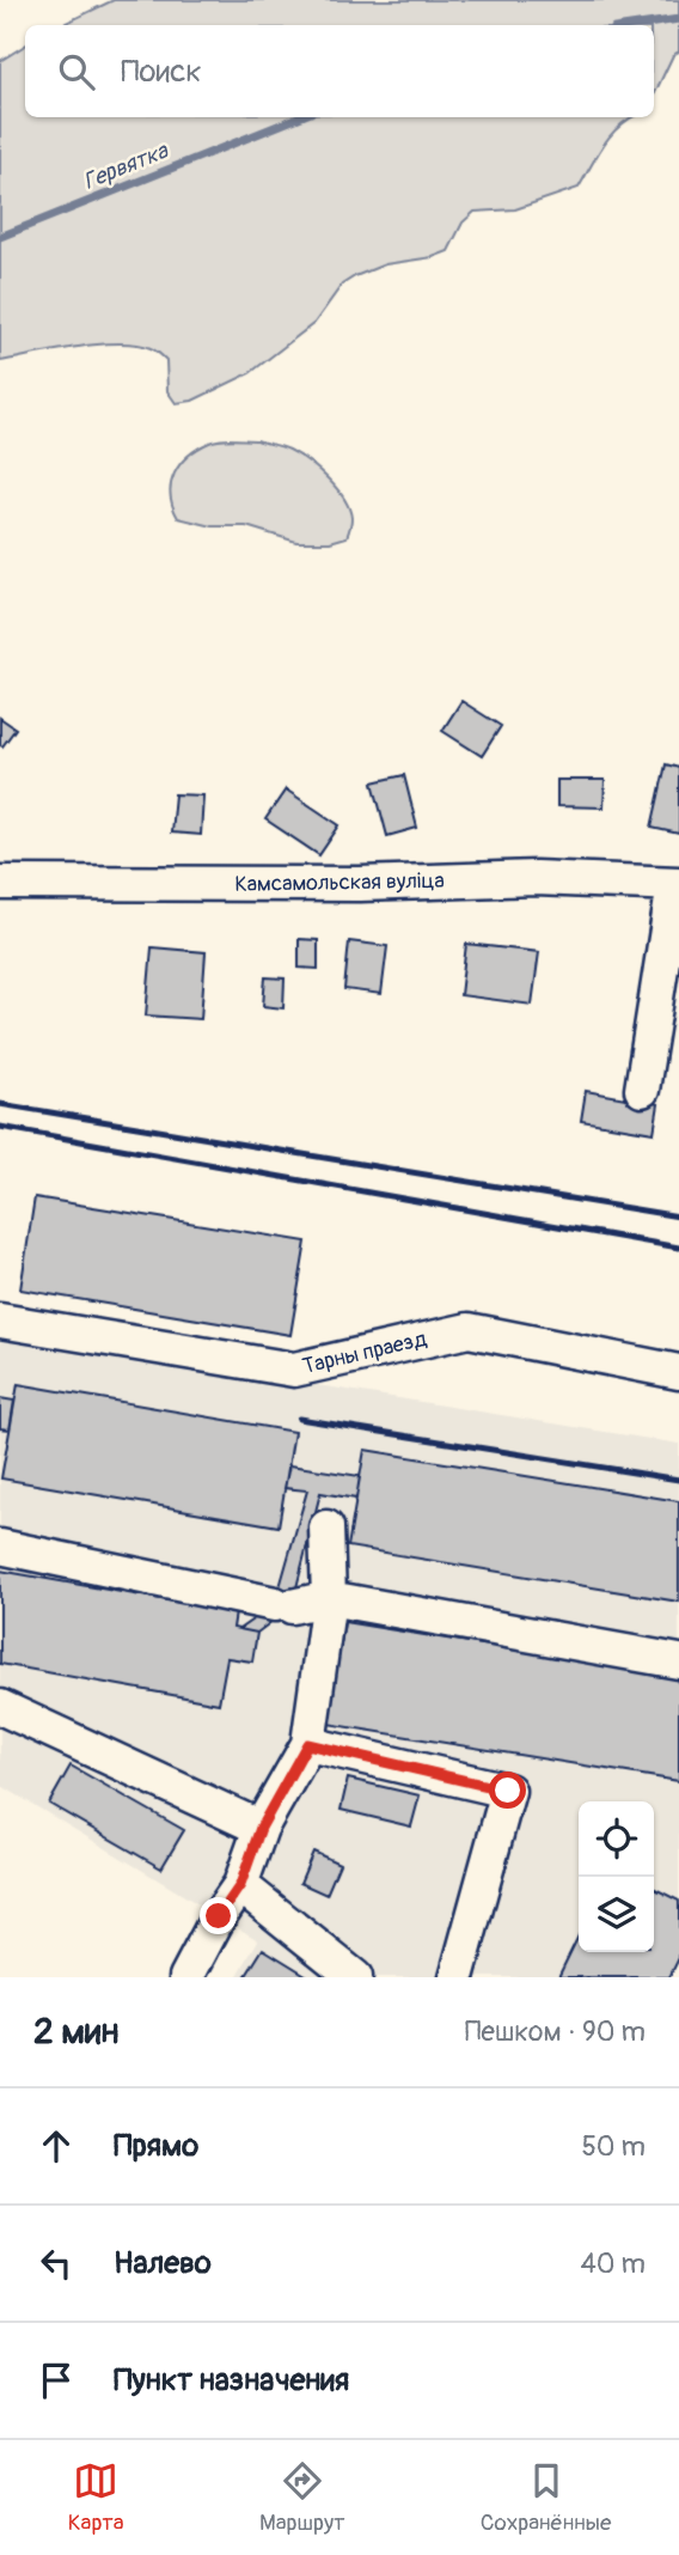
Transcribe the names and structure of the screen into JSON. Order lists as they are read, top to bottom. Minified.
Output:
{"streets":{"street":["Камсамольская вуліца","Тарны праезд"]},"water":["Гервятка"],"page":{"search":"Поиск","heading":["2 мин","Пешком · 90 m"],"list":[["Прямо","50 m"],["Налево","40 m"],"Пункт назначения"],"nav":["Карта","Маршрут","Сохранённые"]}}
